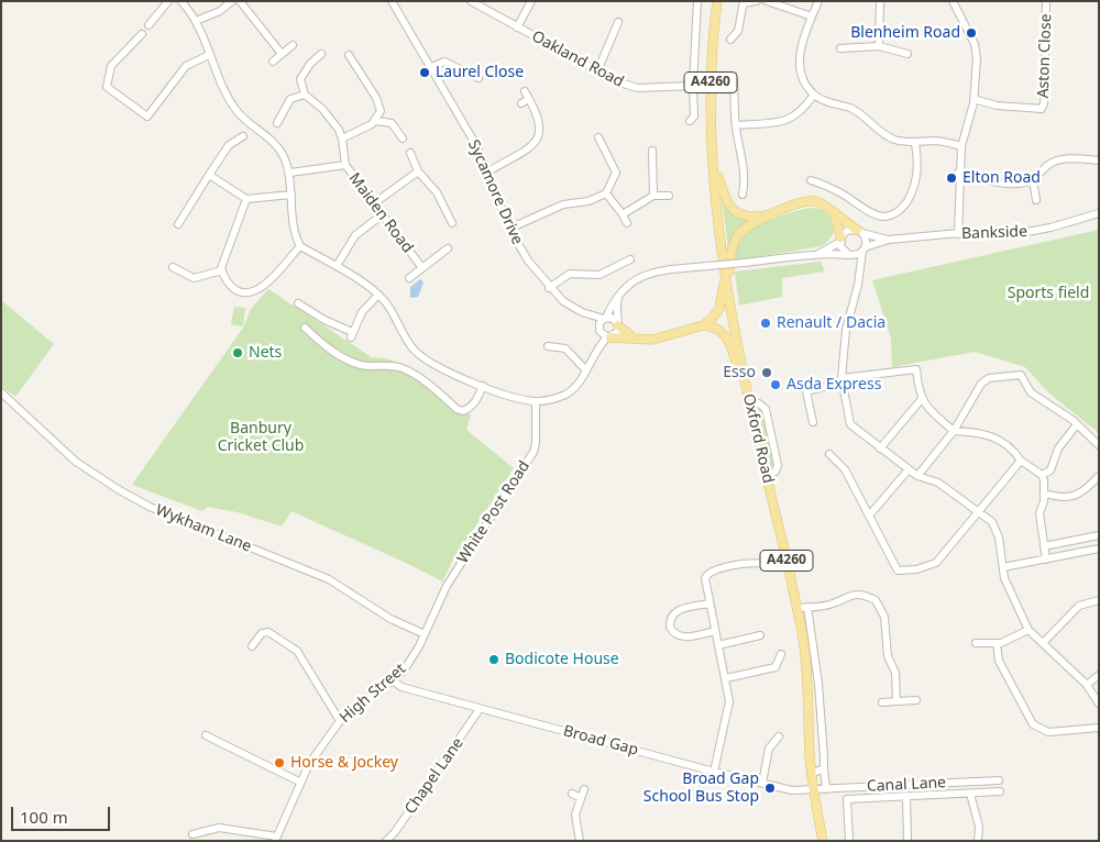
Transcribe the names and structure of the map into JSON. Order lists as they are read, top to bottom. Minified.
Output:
{"streets":{"main road":["A4260","Oxford Road"],"street":["Aston Close","Oakland Road","Sycamore Drive","Maiden Road","Bankside","White Post Road","Wykham Lane","High Street","Broad Gap","Chapel Lane","Canal Lane"]},"crossings":[["Oxford Road","Broad Gap"],["Oxford Road","Canal Lane"],["White Post Road","Wykham Lane"],["White Post Road","High Street"],["Wykham Lane","High Street"],["High Street","Broad Gap"],["Broad Gap","Chapel Lane"],["Broad Gap","Canal Lane"]],"parks":["Sports field","Banbury Cricket Club"],"places":["Blenheim Road","Laurel Close","Elton Road","Renault / Dacia","Nets","Esso","Asda Express","Bodicote House","Horse & Jockey","Broad Gap School Bus Stop"],"scale_bar":"100 m"}
